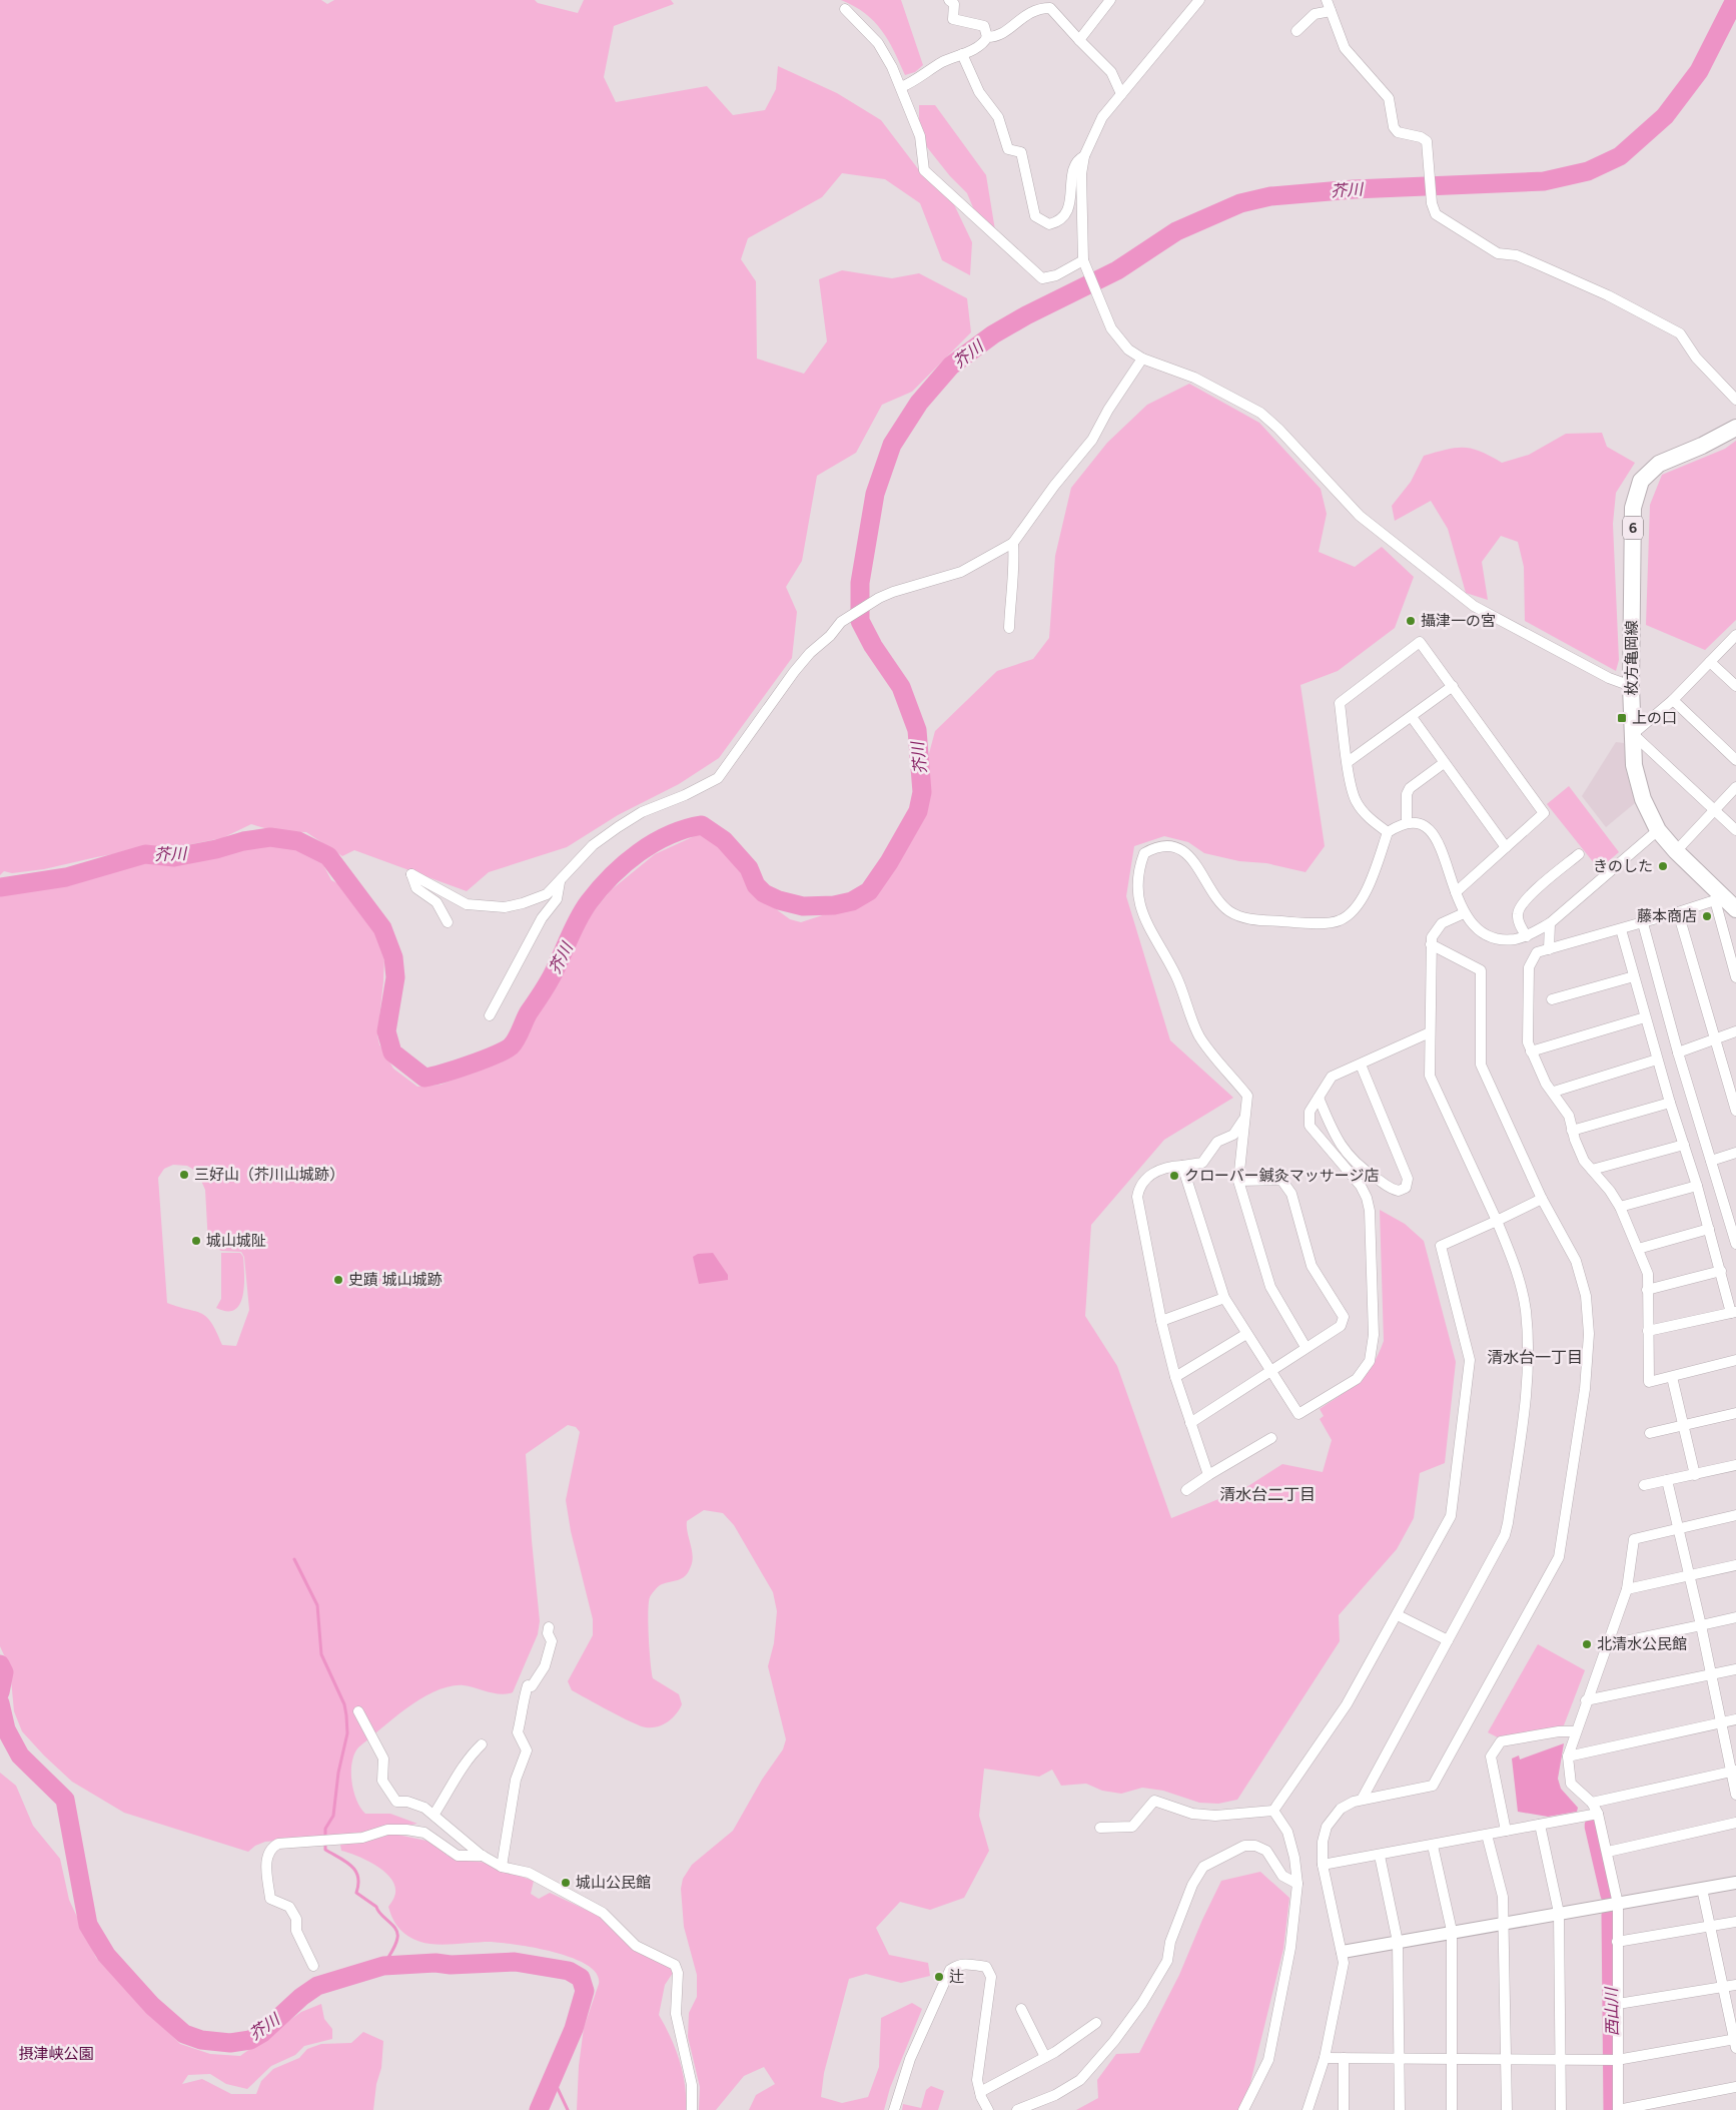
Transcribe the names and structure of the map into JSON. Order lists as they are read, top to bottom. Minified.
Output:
{"streets":{"main road":["6","枚方亀岡線"]},"districts":["清水台一丁目","清水台二丁目"],"water":["芥川","西山川"],"parks":["摂津峡公園"],"places":{"other":["攝津一の宮","きのした","藤本商店","三好山（芥川山城跡）","クローバー鍼灸マッサージ店","城山城阯","史蹟 城山城跡","北清水公民館","城山公民館","辻"],"transit":["上の口"]}}
